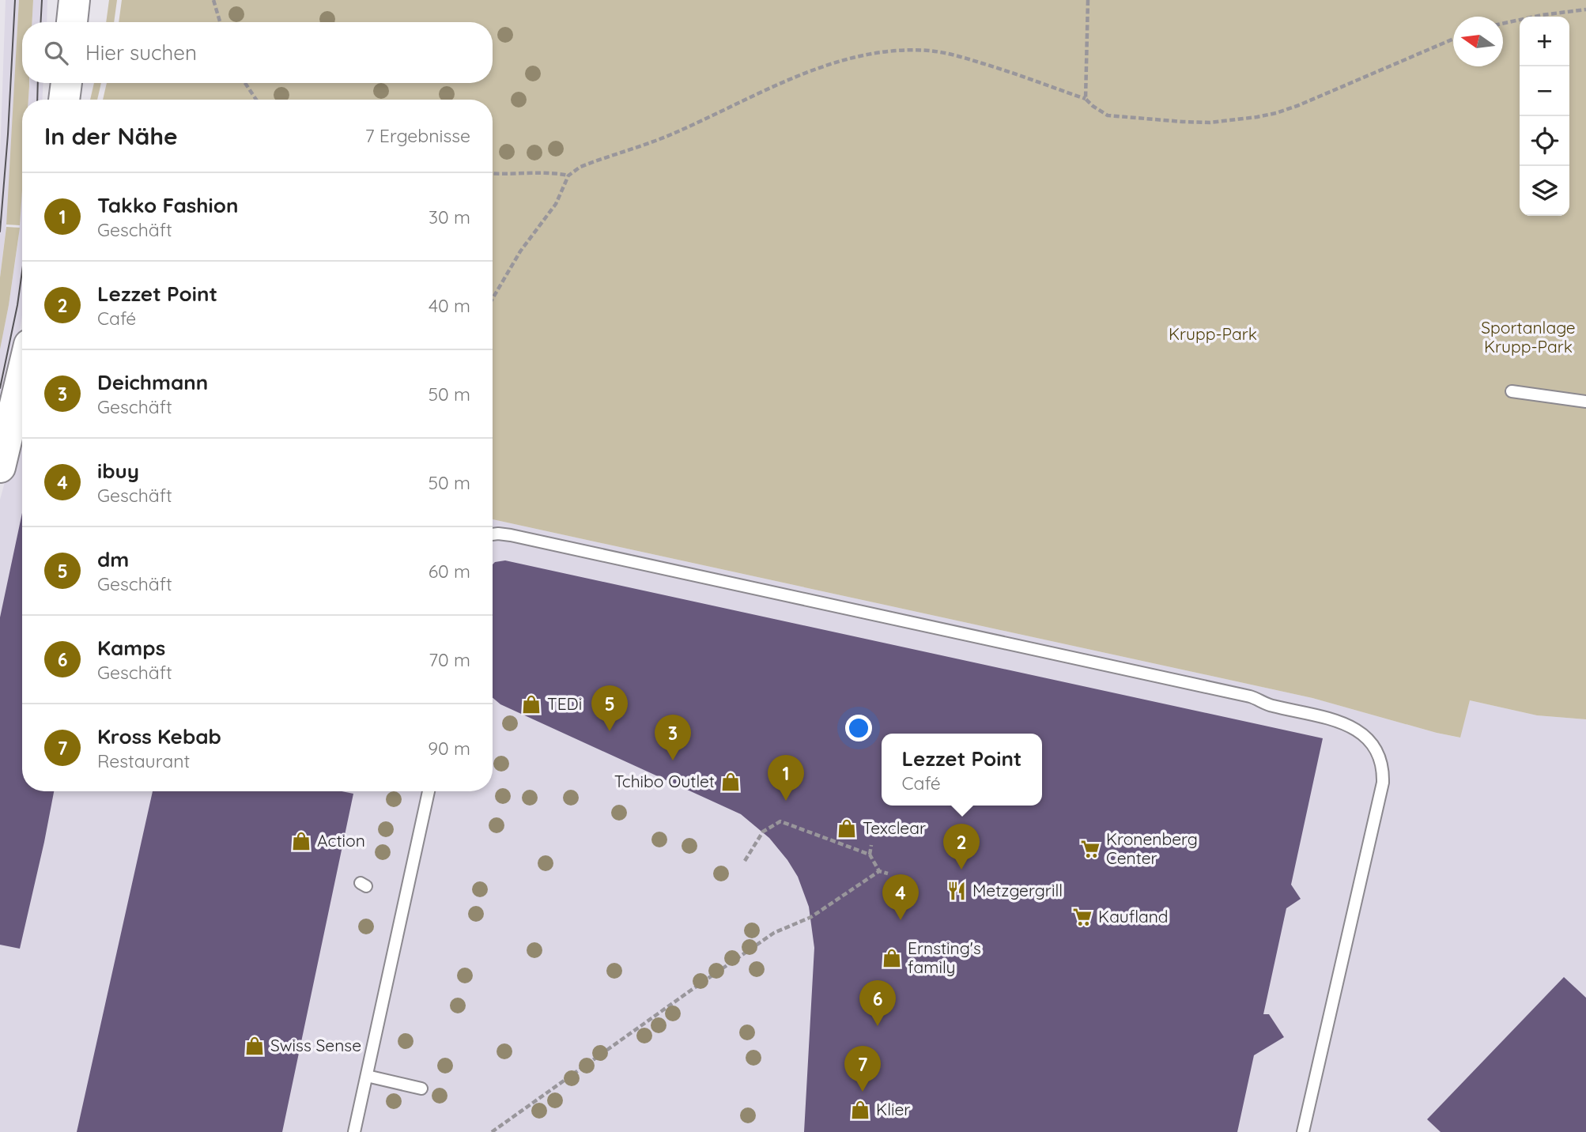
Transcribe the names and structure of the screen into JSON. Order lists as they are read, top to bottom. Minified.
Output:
{"parks":["Sportanlage Krupp-Park","Krupp-Park"],"places":{"shop":["TEDi","Tchibo Outlet","Texclear","Action","Ernsting's family","Swiss Sense","Klier"],"supermarket":["Kronenberg Center","Kaufland"],"restaurant":["Metzgergrill"]},"north":"left","page":{"map_buttons":["+","−"],"search":"Hier suchen","heading":["In der Nähe","7 Ergebnisse"],"list":[{"mark":"1","name":"Takko Fashion","note":"Geschäft","value":"30 m"},{"mark":"2","name":"Lezzet Point","note":"Café","value":"40 m"},{"mark":"3","name":"Deichmann","note":"Geschäft","value":"50 m"},{"mark":"4","name":"ibuy","note":"Geschäft","value":"50 m"},{"mark":"5","name":"dm","note":"Geschäft","value":"60 m"},{"mark":"6","name":"Kamps","note":"Geschäft","value":"70 m"},{"mark":"7","name":"Kross Kebab","note":"Restaurant","value":"90 m"}],"pins":["5","3","1","2","4","6","7"],"popup":["Lezzet Point","Café"]}}
